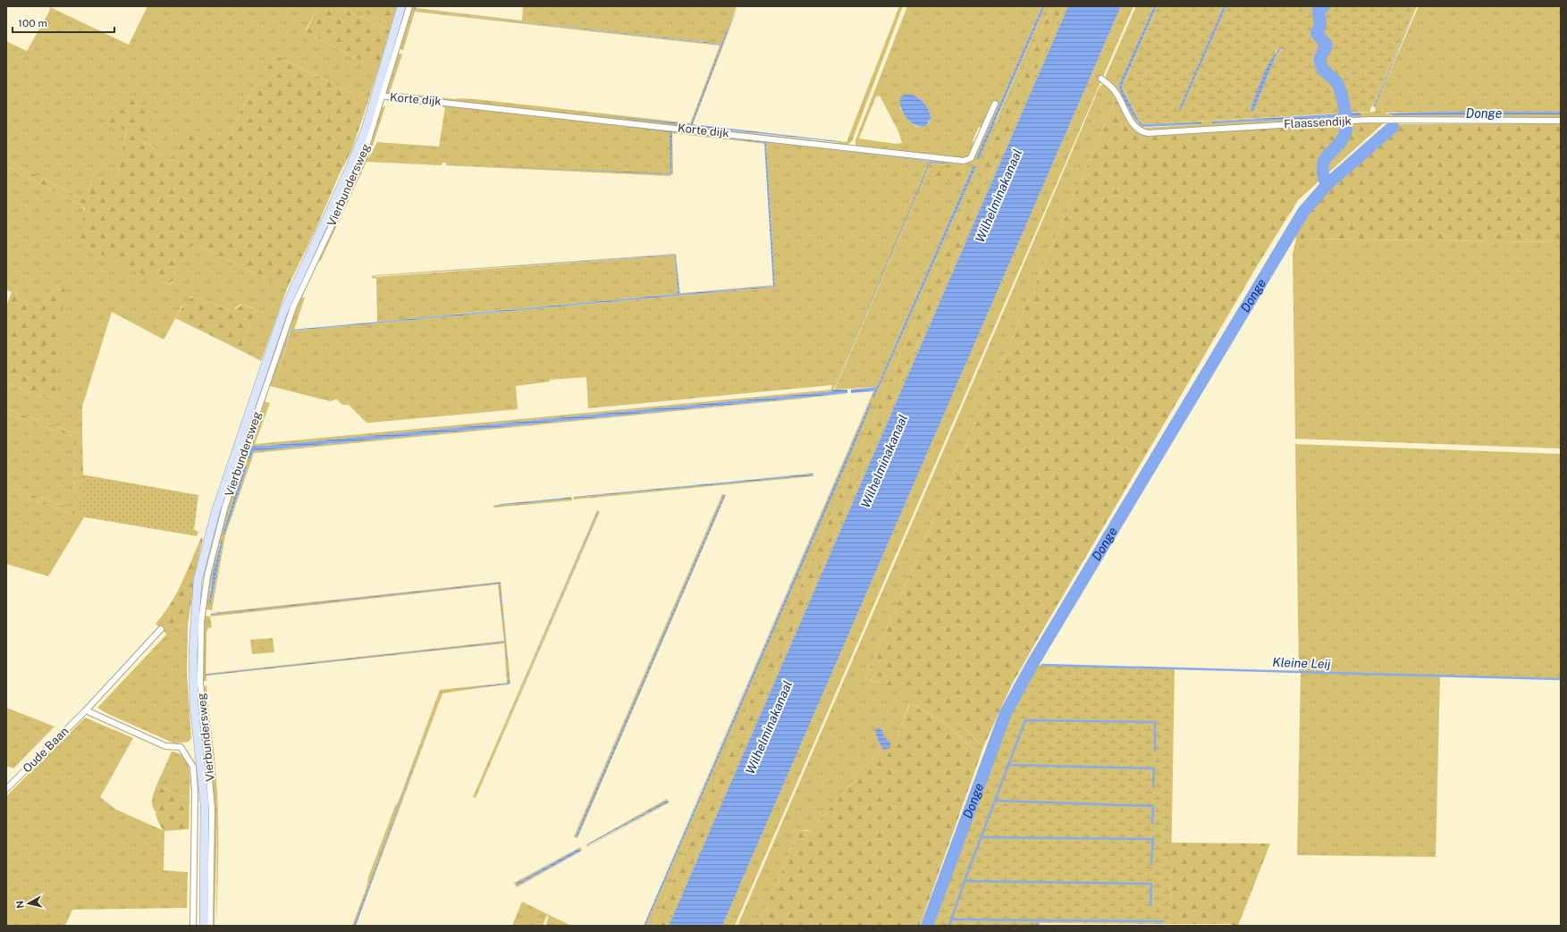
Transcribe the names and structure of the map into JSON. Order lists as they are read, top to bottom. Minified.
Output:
{"streets":{"main road":["Vierbundersweg"],"street":["Korte dijk","Flaassendijk","Oude Baan"]},"crossings":[["Korte dijk","Vierbundersweg"],["Vierbundersweg","Oude Baan"]],"water":["Donge","Wilhelminakanaal","Kleine Leij"],"scale_bar":"100 m","north":"left"}
